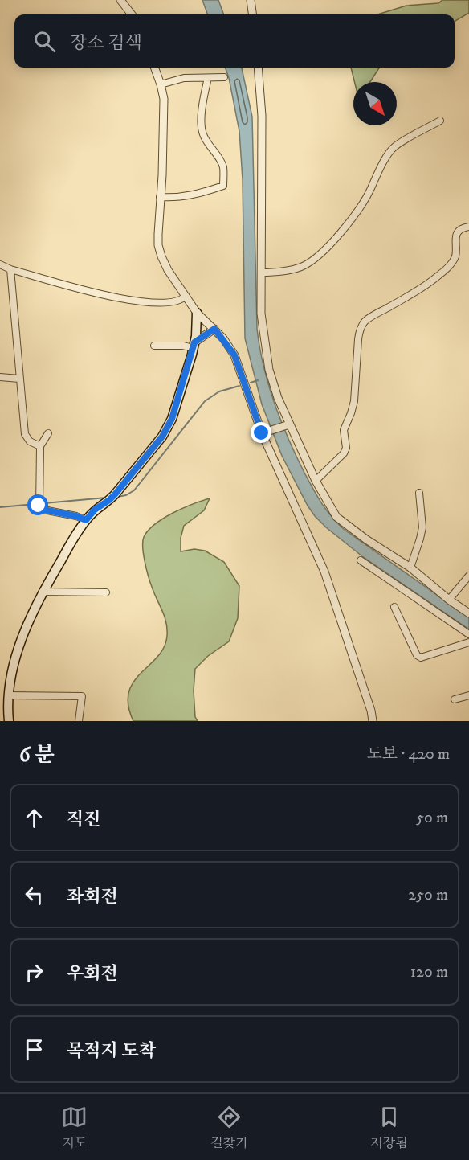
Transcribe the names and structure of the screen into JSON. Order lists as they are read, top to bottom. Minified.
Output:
{"north":"bottom right","page":{"search":"장소 검색","heading":["6 분","도보 · 420 m"],"list":[["직진","50 m"],["좌회전","250 m"],["우회전","120 m"],"목적지 도착"],"nav":["지도","길찾기","저장됨"]}}
